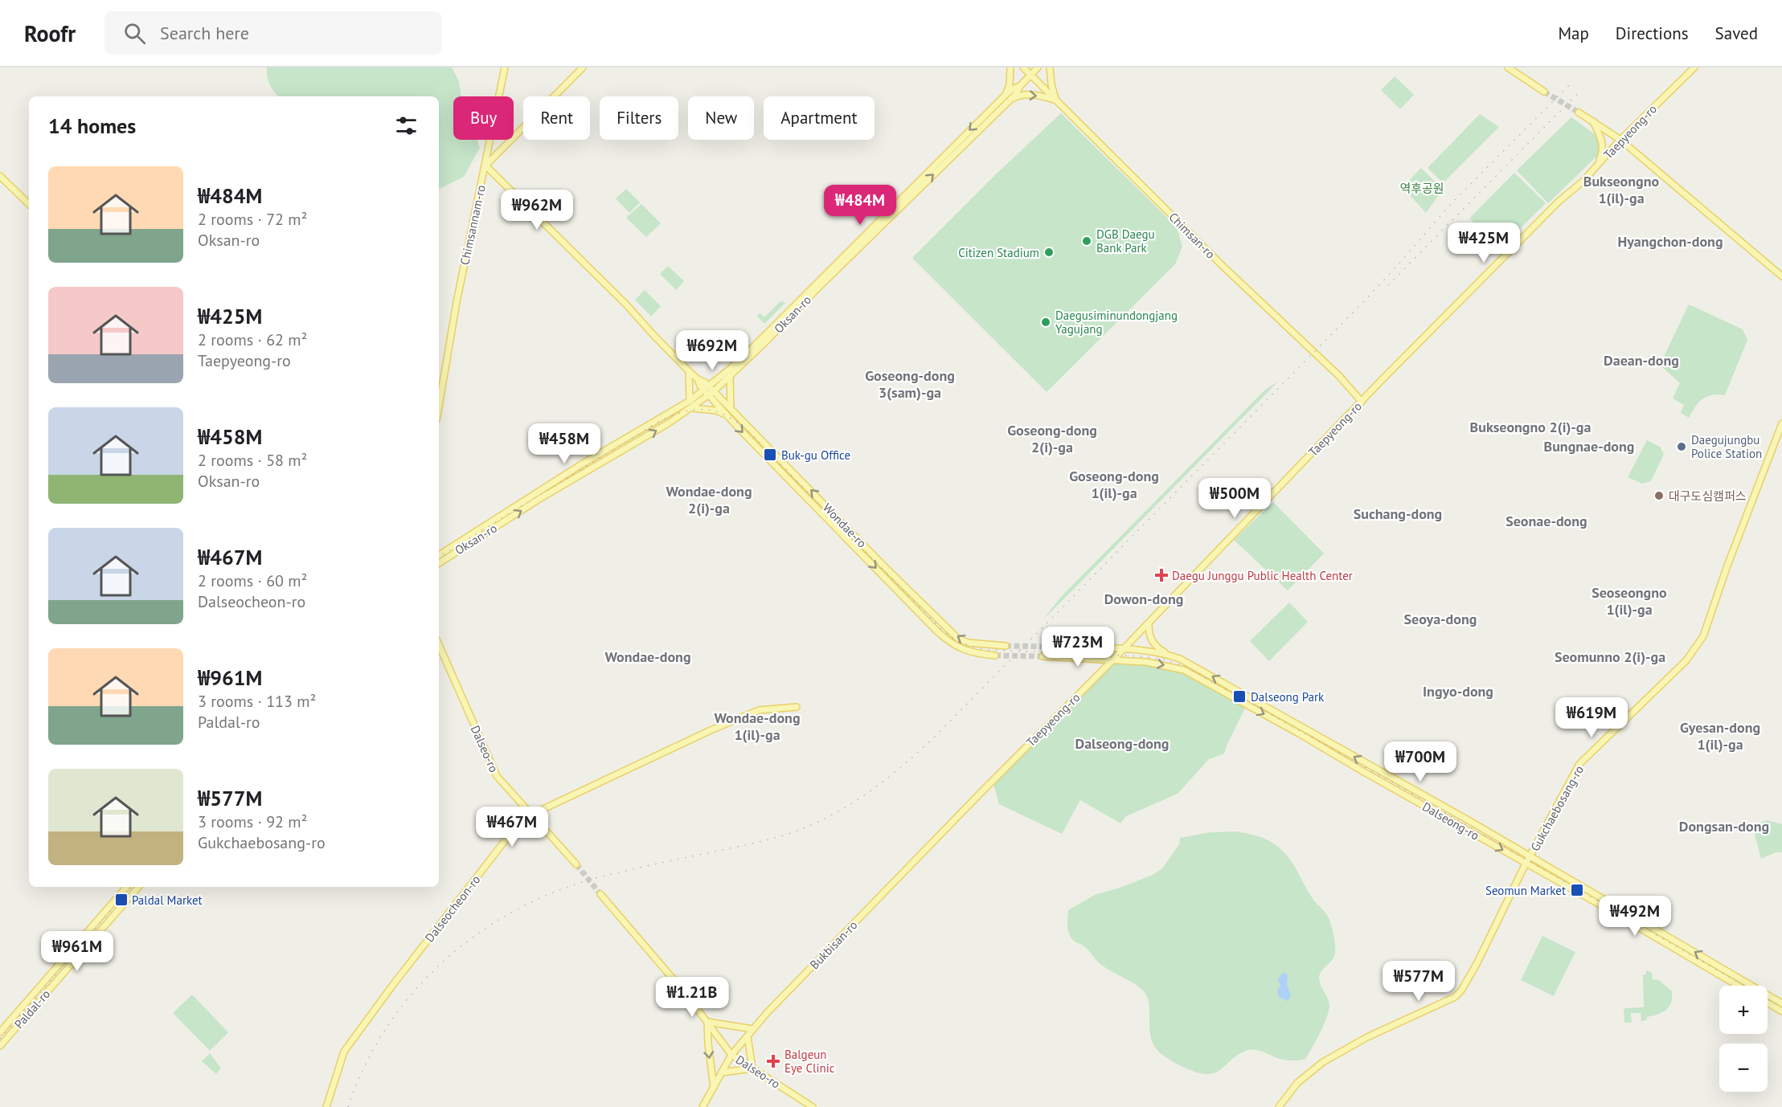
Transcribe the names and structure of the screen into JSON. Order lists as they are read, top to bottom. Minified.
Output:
{"streets":{"main road":["Taepyeong-ro","Chimsannam-ro","Chimsan-ro","Oksan-ro","Wondae-ro","Dalseo-ro","Gukchaebosang-ro","Dalseong-ro","Dalseocheon-ro","Bukbisan-ro","Paldal-ro"]},"crossings":[["Taepyeong-ro","Chimsan-ro"],["Taepyeong-ro","Dalseong-ro"],["Taepyeong-ro","Bukbisan-ro"],["Chimsannam-ro","Wondae-ro"],["Chimsan-ro","Oksan-ro"],["Oksan-ro","Wondae-ro"],["Dalseo-ro","Dalseocheon-ro"],["Dalseo-ro","Bukbisan-ro"],["Gukchaebosang-ro","Dalseong-ro"]],"districts":["Bukseongno 1(il)-ga","Hyangchon-dong","Daean-dong","Goseong-dong 3(sam)-ga","Bukseongno 2(i)-ga","Goseong-dong 2(i)-ga","Bungnae-dong","Goseong-dong 1(il)-ga","Wondae-dong 2(i)-ga","Suchang-dong","Seonae-dong","Seoseongno 1(il)-ga","Dowon-dong","Seoya-dong","Wondae-dong","Seomunno 2(i)-ga","Ingyo-dong","Wondae-dong 1(il)-ga","Gyesan-dong 1(il)-ga","Dalseong-dong","Dongsan-dong"],"parks":["역후공원"],"places":{"other":["DGB Daegu Bank Park","Citizen Stadium","Daegusiminundongjang Yagujang","Daegujungbu Police Station","대구도심캠퍼스"],"transit":["Buk-gu Office","Dalseong Park","Seomun Market","Paldal Market"],"health":["Daegu Junggu Public Health Center","Balgeun Eye Clinic"]},"page":{"header":"Roofr","search":"Search here","nav":["Map","Directions","Saved"],"chip":["Buy","Rent","Filters","New","Apartment"],"heading":"14 homes","list":[{"name":"₩484M","note":"2 rooms · 72 m² · Oksan-ro"},{"name":"₩425M","note":"2 rooms · 62 m² · Taepyeong-ro"},{"name":"₩458M","note":"2 rooms · 58 m² · Oksan-ro"},{"name":"₩467M","note":"2 rooms · 60 m² · Dalseocheon-ro"},{"name":"₩961M","note":"3 rooms · 113 m² · Paldal-ro"},{"name":"₩577M","note":"3 rooms · 92 m² · Gukchaebosang-ro"}],"price":["₩484M","₩962M","₩425M","₩692M","₩458M","₩500M","₩723M","₩619M","₩700M","₩467M","₩492M","₩961M","₩577M","₩1.21B"],"map_buttons":["+","−"]}}
